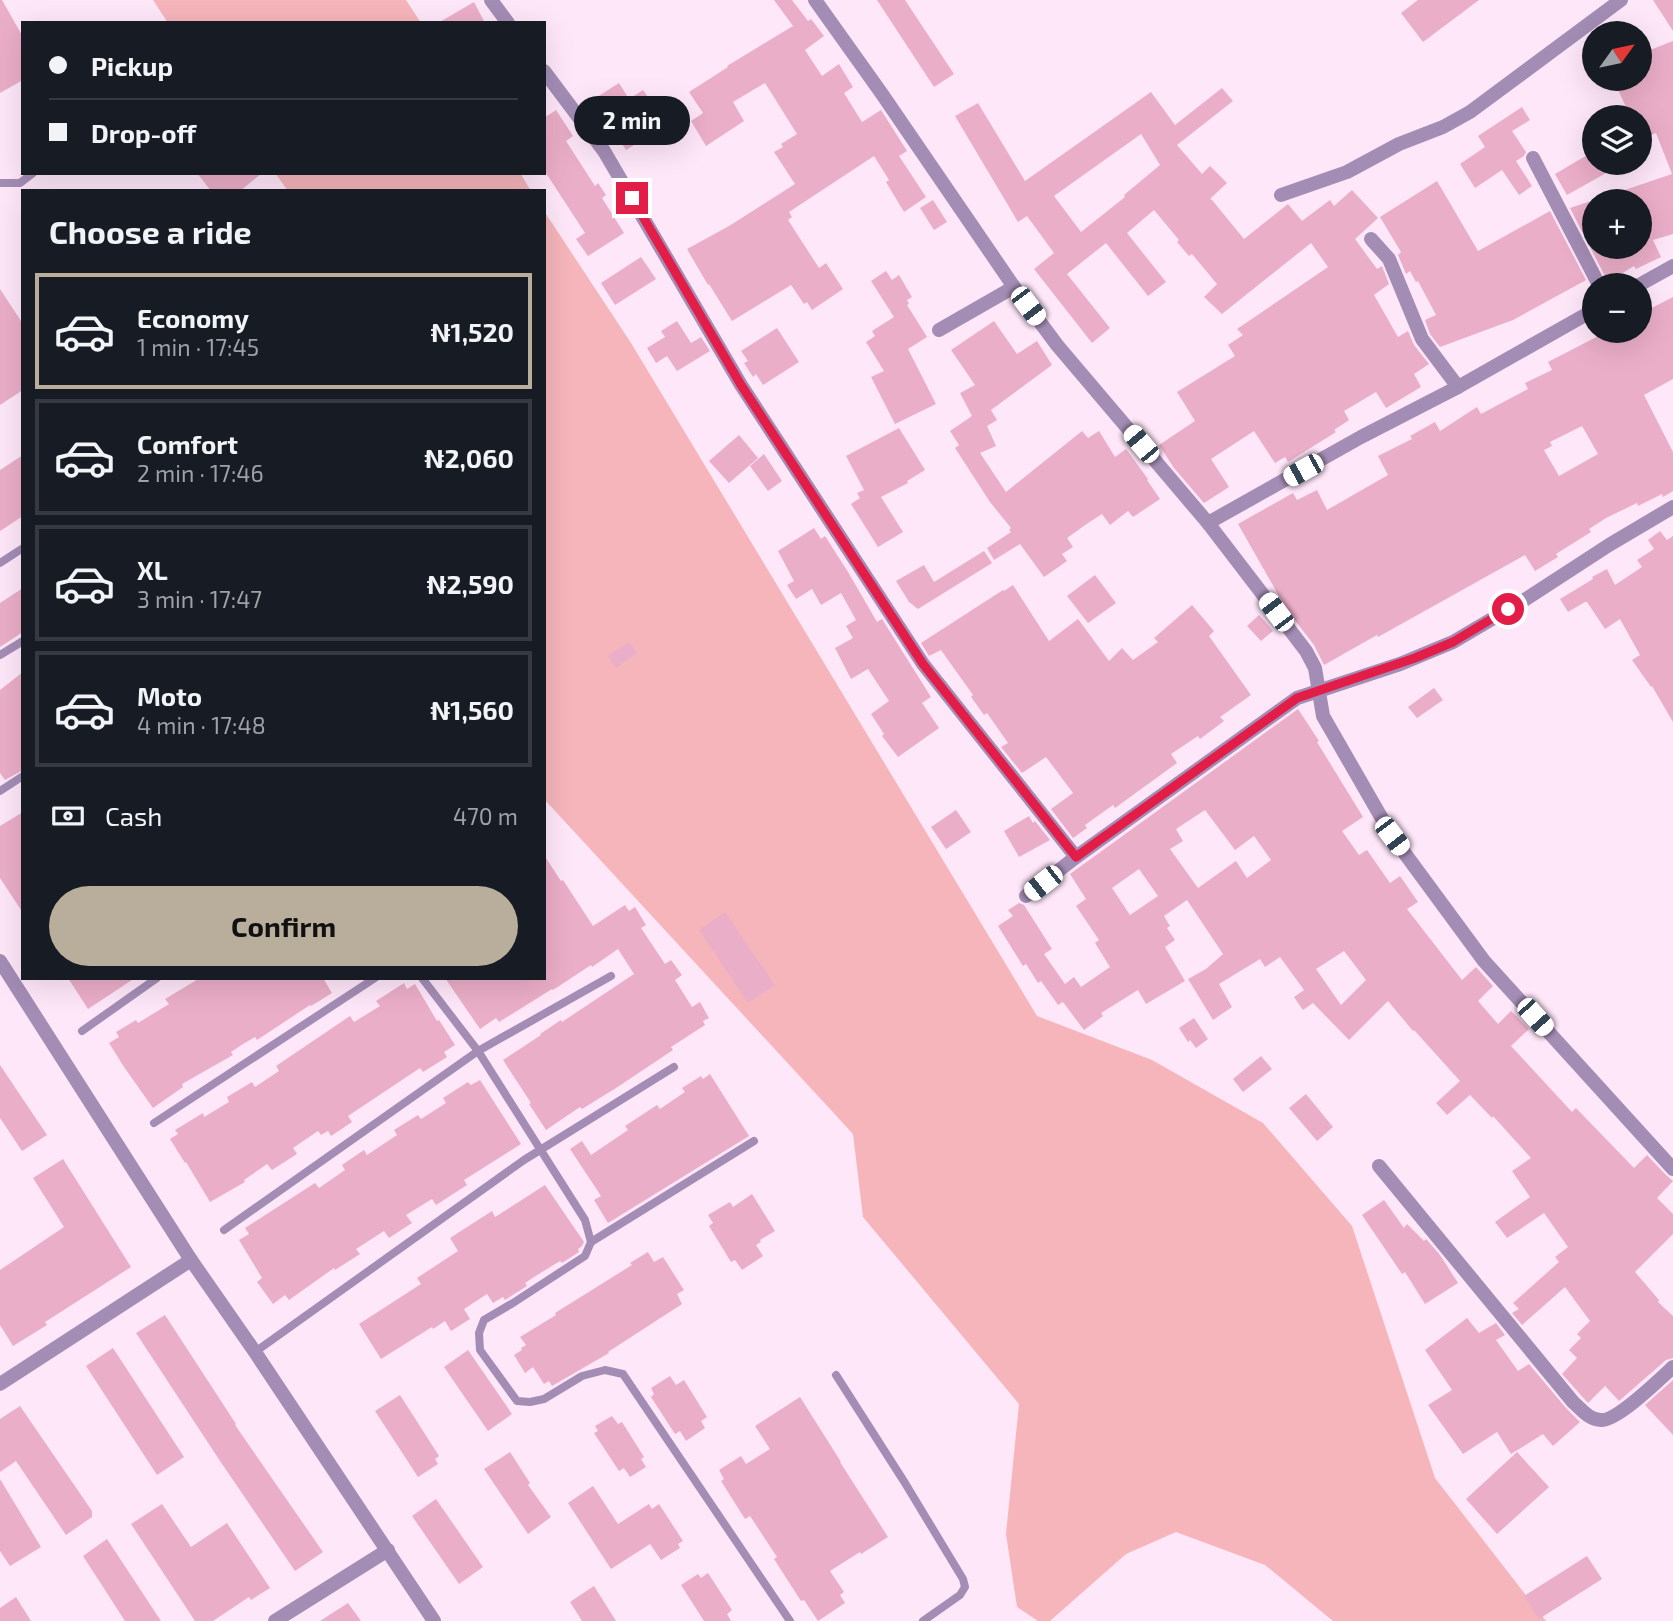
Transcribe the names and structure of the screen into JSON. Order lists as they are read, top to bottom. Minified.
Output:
{"north":"top right","page":{"map_buttons":["+","−"],"banner":["Pickup","Drop-off"],"bubble":"2 min","heading":"Choose a ride","list":[{"name":"Economy","note":"1 min · 17:45","value":"₦1,520"},{"name":"Comfort","note":"2 min · 17:46","value":"₦2,060"},{"name":"XL","note":"3 min · 17:47","value":"₦2,590"},{"name":"Moto","note":"4 min · 17:48","value":"₦1,560"}],"pay":["Cash","470 m"],"buttons":"Confirm"}}
